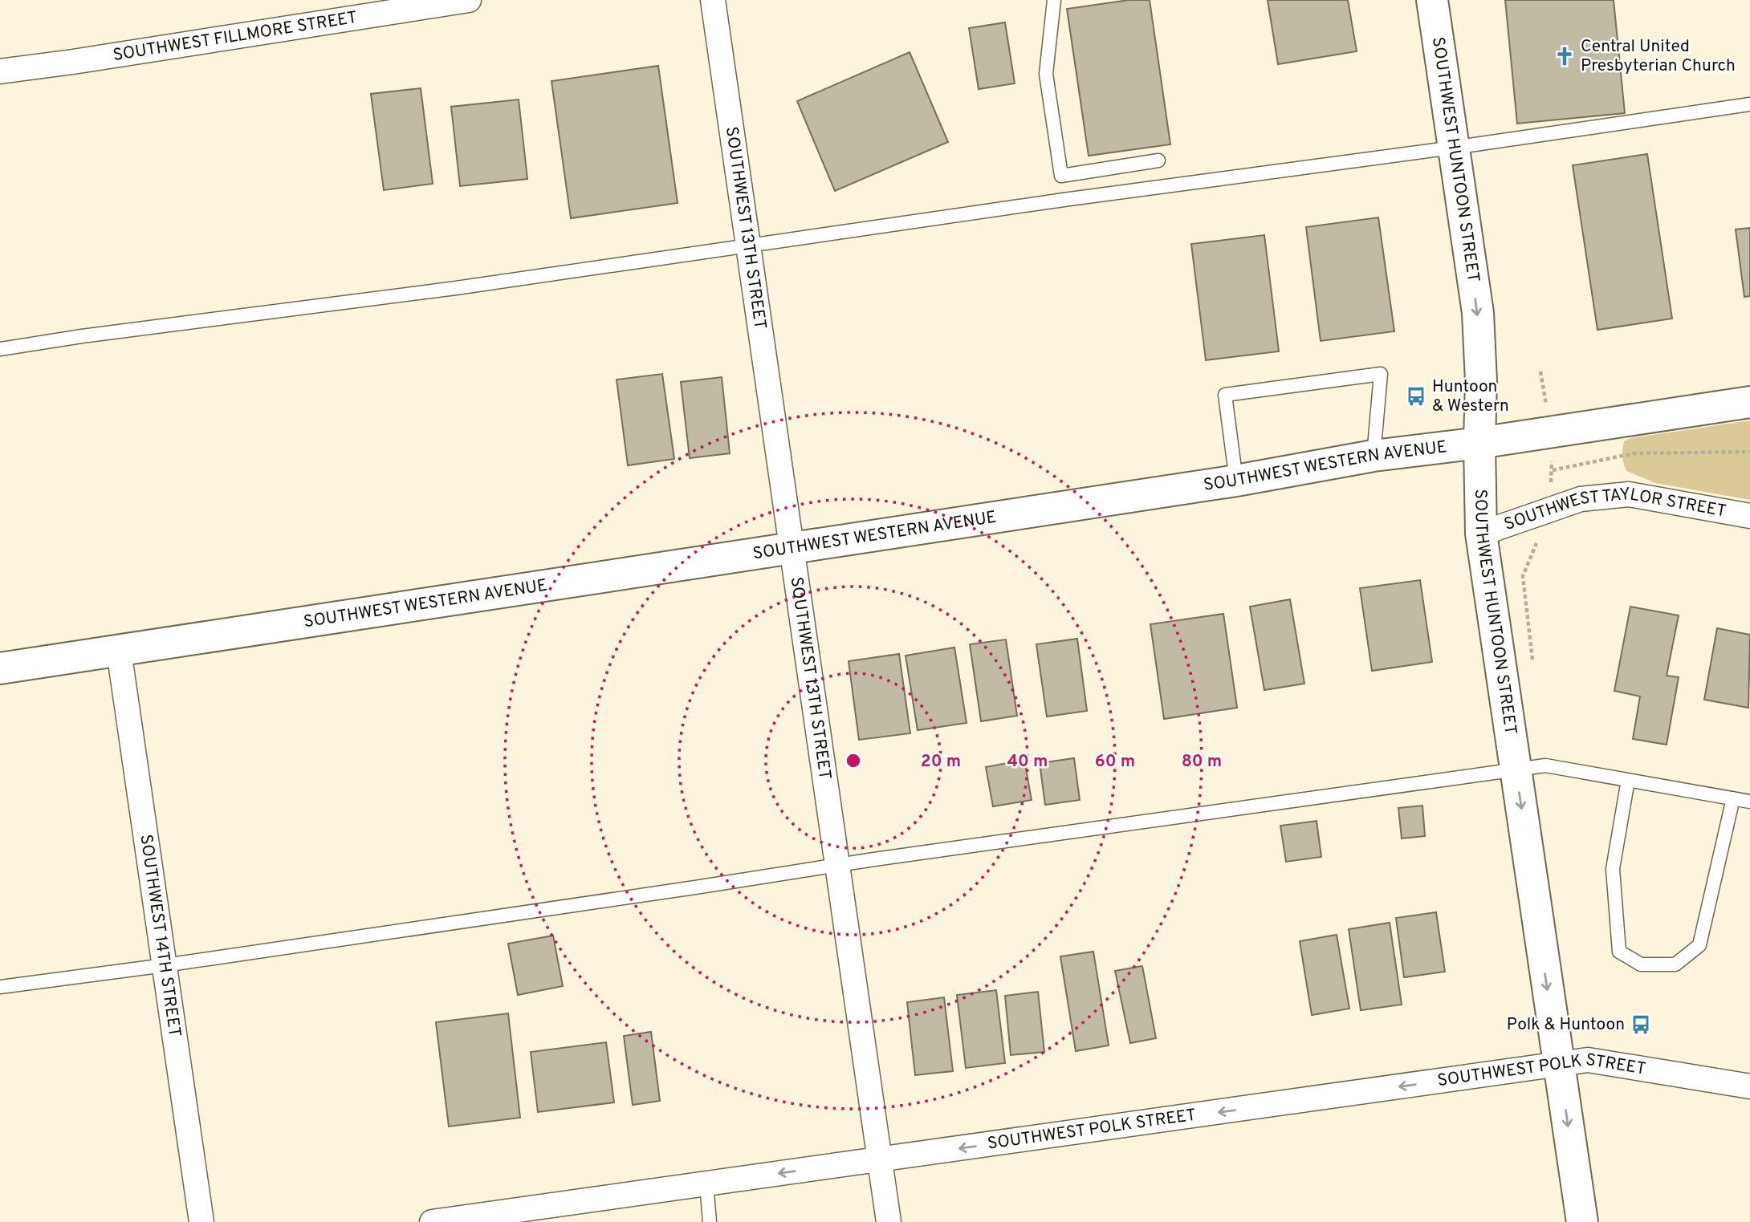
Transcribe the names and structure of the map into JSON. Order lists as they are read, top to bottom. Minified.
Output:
{"streets":{"street":["SOUTHWEST FILLMORE STREET","SOUTHWEST HUNTOON STREET","SOUTHWEST 13TH STREET","SOUTHWEST WESTERN AVENUE","SOUTHWEST TAYLOR STREET","SOUTHWEST 14TH STREET","SOUTHWEST POLK STREET"]},"crossings":[["SOUTHWEST HUNTOON STREET","SOUTHWEST WESTERN AVENUE"],["SOUTHWEST HUNTOON STREET","SOUTHWEST TAYLOR STREET"],["SOUTHWEST HUNTOON STREET","SOUTHWEST POLK STREET"],["SOUTHWEST 13TH STREET","SOUTHWEST WESTERN AVENUE"],["SOUTHWEST 13TH STREET","SOUTHWEST POLK STREET"],["SOUTHWEST WESTERN AVENUE","SOUTHWEST 14TH STREET"]],"one_way":["SOUTHWEST HUNTOON STREET","SOUTHWEST POLK STREET"],"places":{"church":["Central United Presbyterian Church"],"bus stop":["Huntoon & Western","Polk & Huntoon"]},"rings":["20 m","40 m","60 m","80 m"]}
